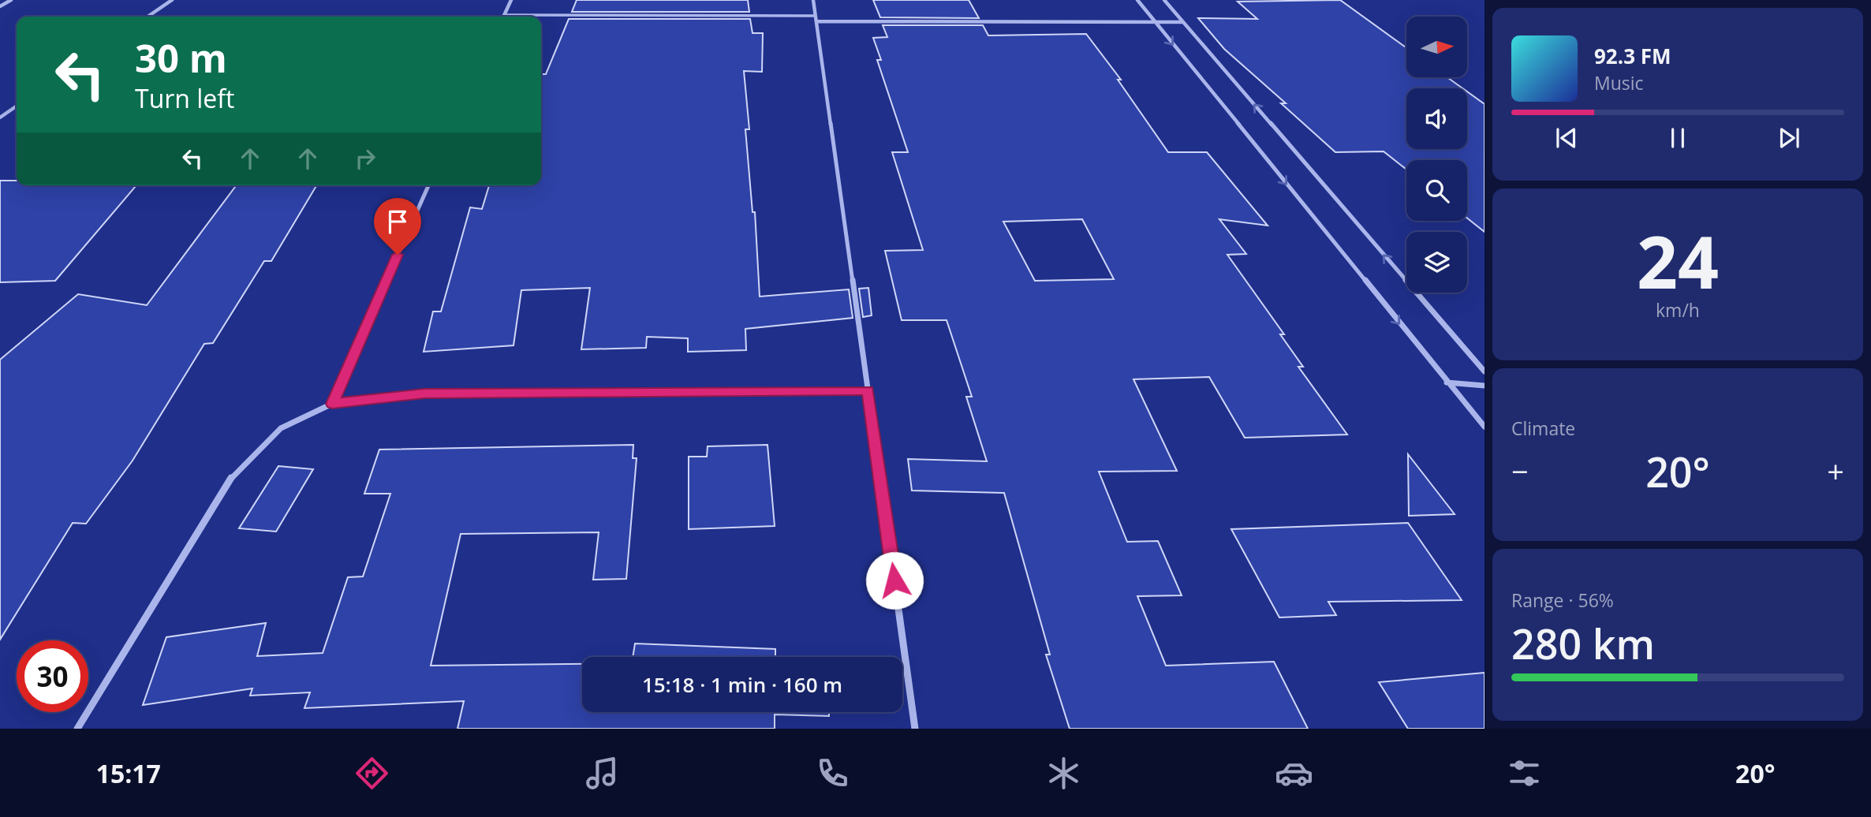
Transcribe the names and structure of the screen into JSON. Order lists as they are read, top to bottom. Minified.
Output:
{"north":"right","page":{"turn":["30 m","Turn left"],"song":["92.3 FM","Music"],"tile":[["24","km/h"],"Climate",["Range · 56%","280 km"]],"heat":["−","20°","+"],"limit":"30","trip":"15:18 · 1 min · 160 m","tabs":["15:17","20°"]}}
